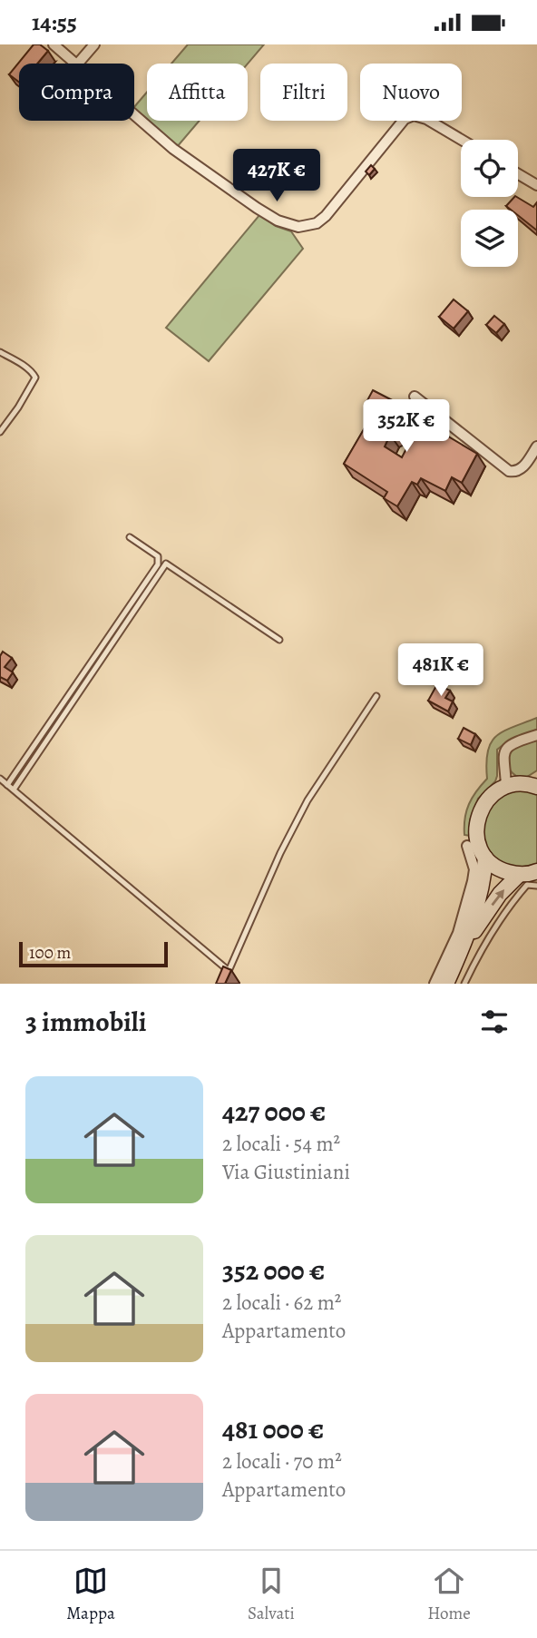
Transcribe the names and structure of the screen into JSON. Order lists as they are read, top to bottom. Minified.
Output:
{"scale_bar":"100 m","page":{"status":"14:55","chip":["Compra","Affitta","Filtri","Nuovo"],"price":["427K €","352K €","481K €"],"scale":"100 m","heading":"3 immobili","list":[{"name":"427 000 €","note":"2 locali · 54 m² · Via Giustiniani"},{"name":"352 000 €","note":"2 locali · 62 m² · Appartamento"},{"name":"481 000 €","note":"2 locali · 70 m² · Appartamento"}],"tabs":["Mappa","Salvati","Home"]}}
